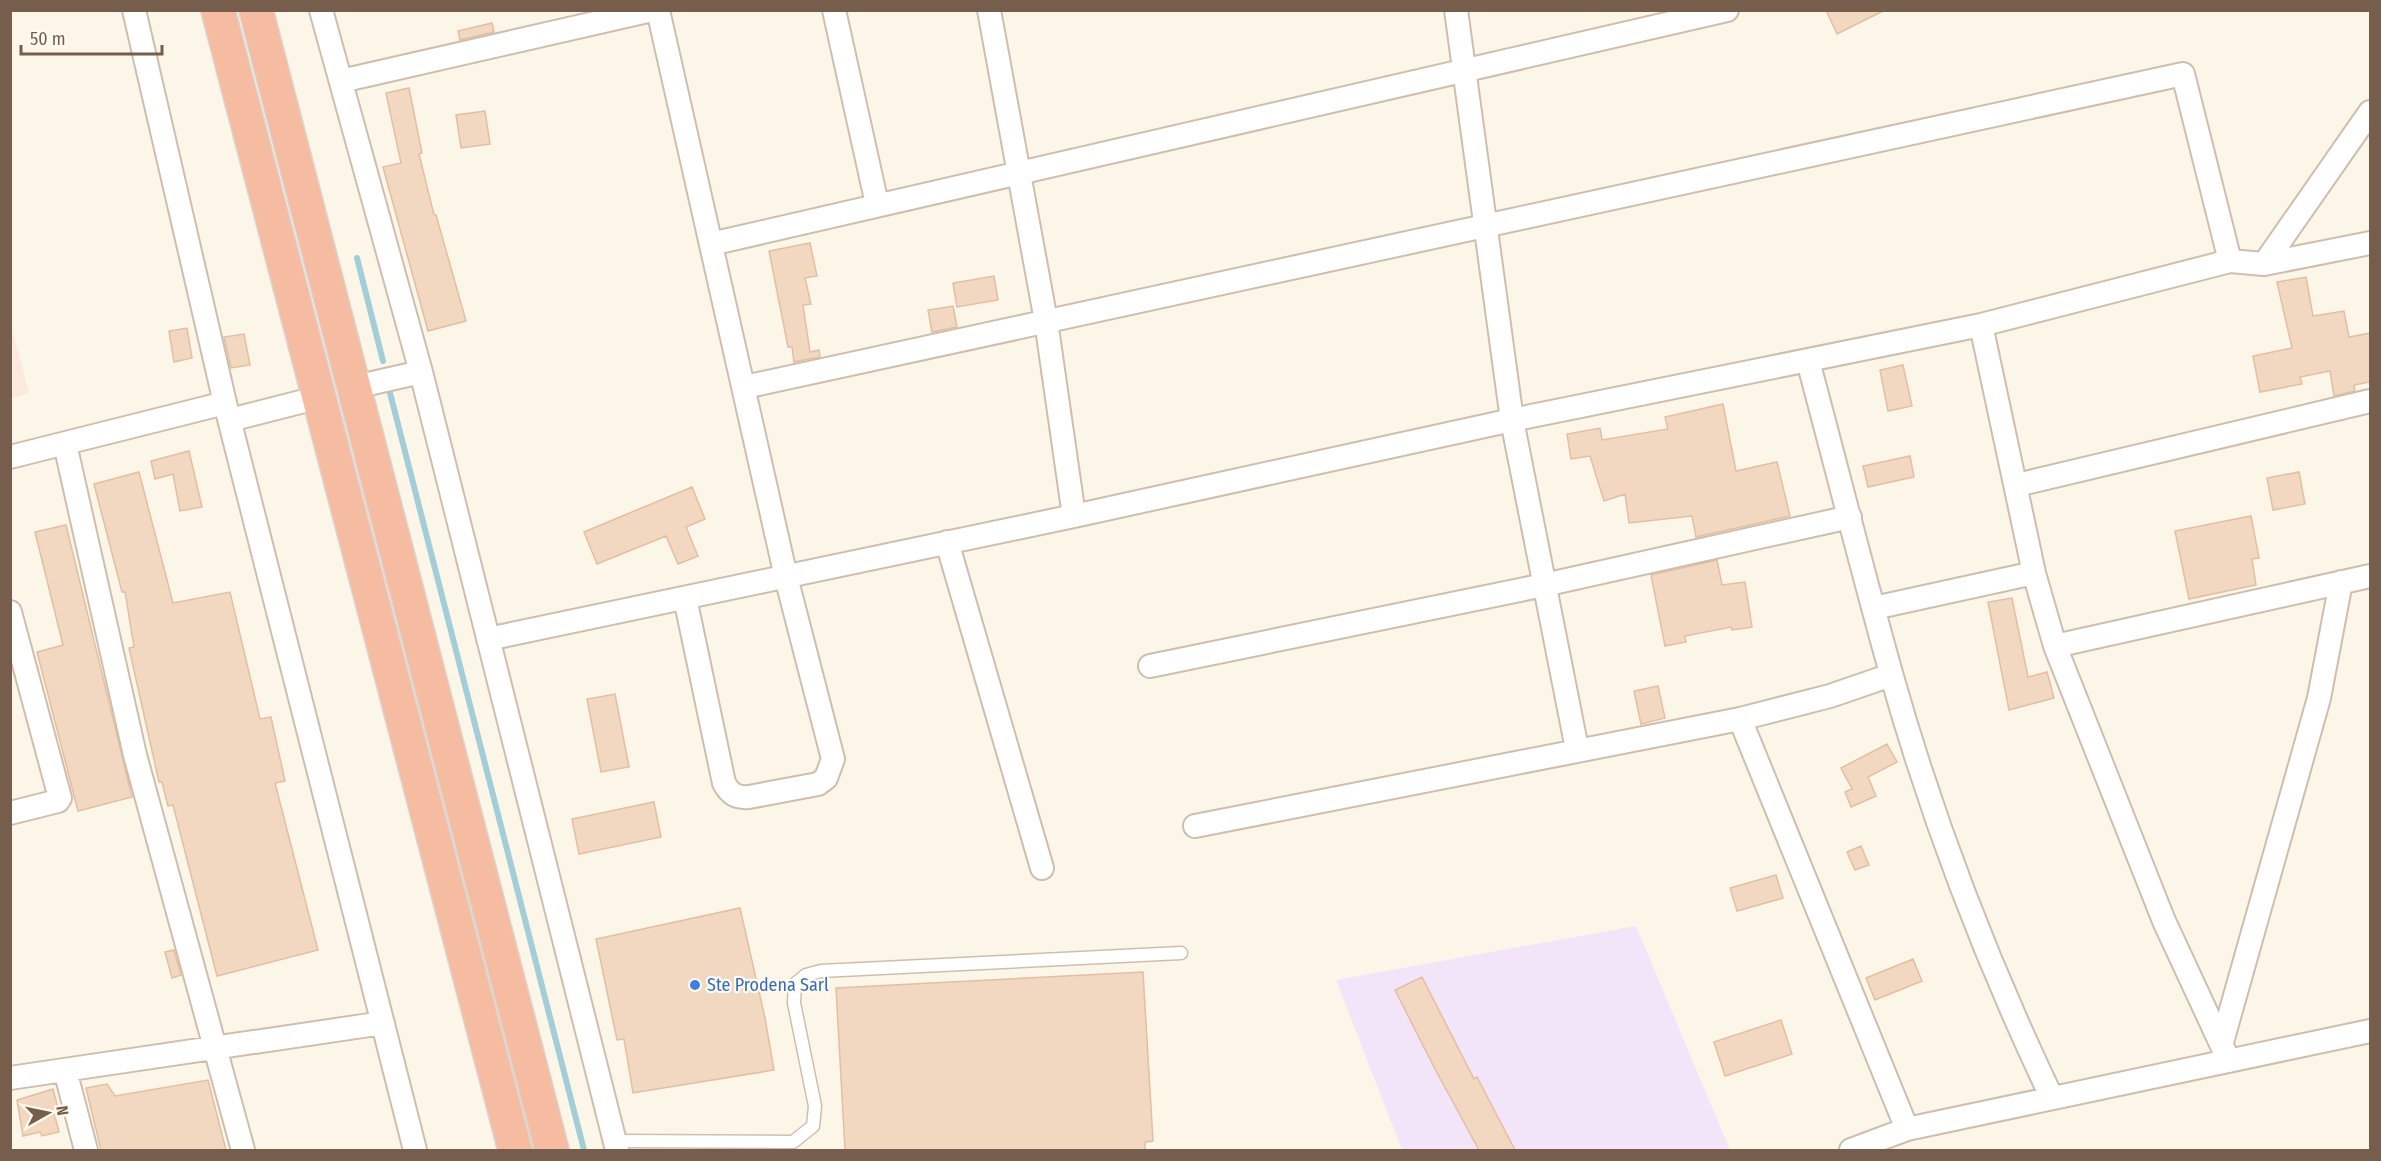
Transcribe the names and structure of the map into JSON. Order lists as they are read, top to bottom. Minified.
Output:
{"places":["Ste Prodena Sarl"],"scale_bar":"50 m","north":"right"}
